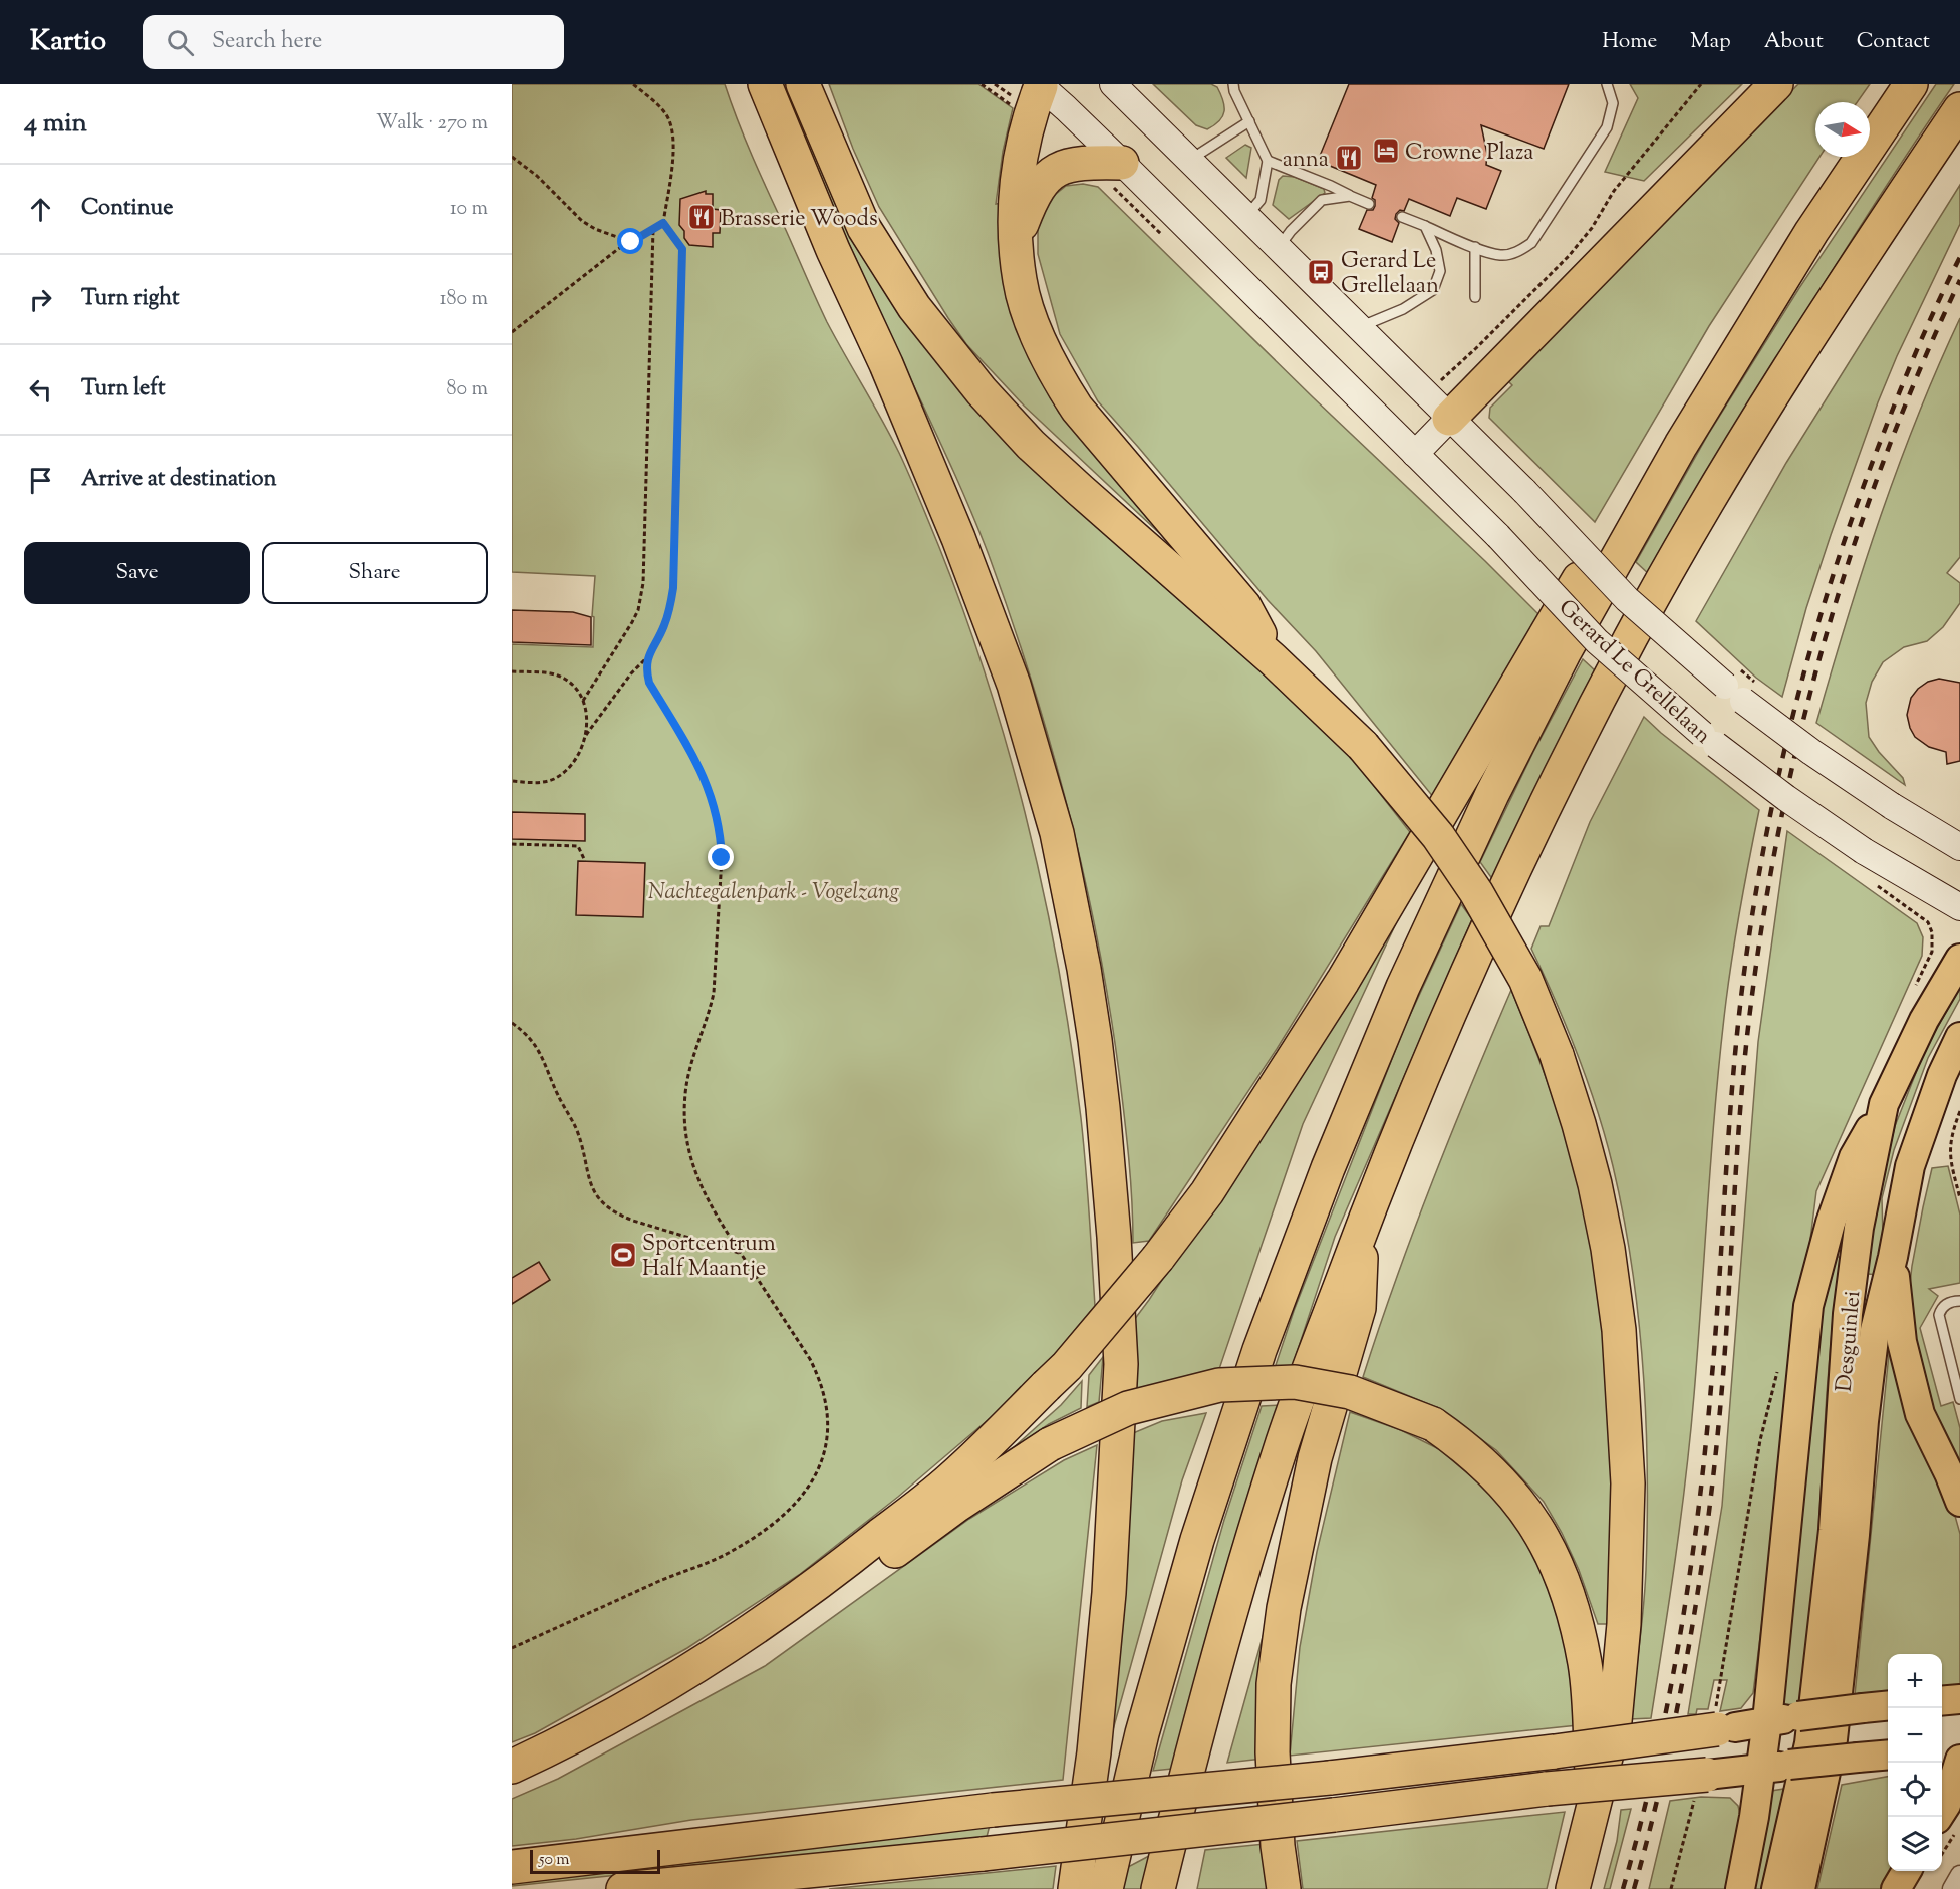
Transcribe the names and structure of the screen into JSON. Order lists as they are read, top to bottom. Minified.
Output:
{"streets":{"main road":["Desguinlei"],"street":["Gerard Le Grellelaan"]},"parks":["Nachtegalenpark - Vogelzang"],"places":{"hotel":["Crowne Plaza"],"restaurant":["anna","Brasserie Woods"],"bus stop":["Gerard Le Grellelaan"],"sports":["Sportcentrum Half Maantje"]},"scale_bar":"50 m","north":"right","page":{"header":"Kartio","search":"Search here","nav":["Home","Map","About","Contact"],"heading":["4 min","Walk · 270 m"],"list":[["Continue","10 m"],["Turn right","180 m"],["Turn left","80 m"],"Arrive at destination"],"buttons":["Save","Share"],"map_buttons":["+","−"],"scale":"50 m"}}
